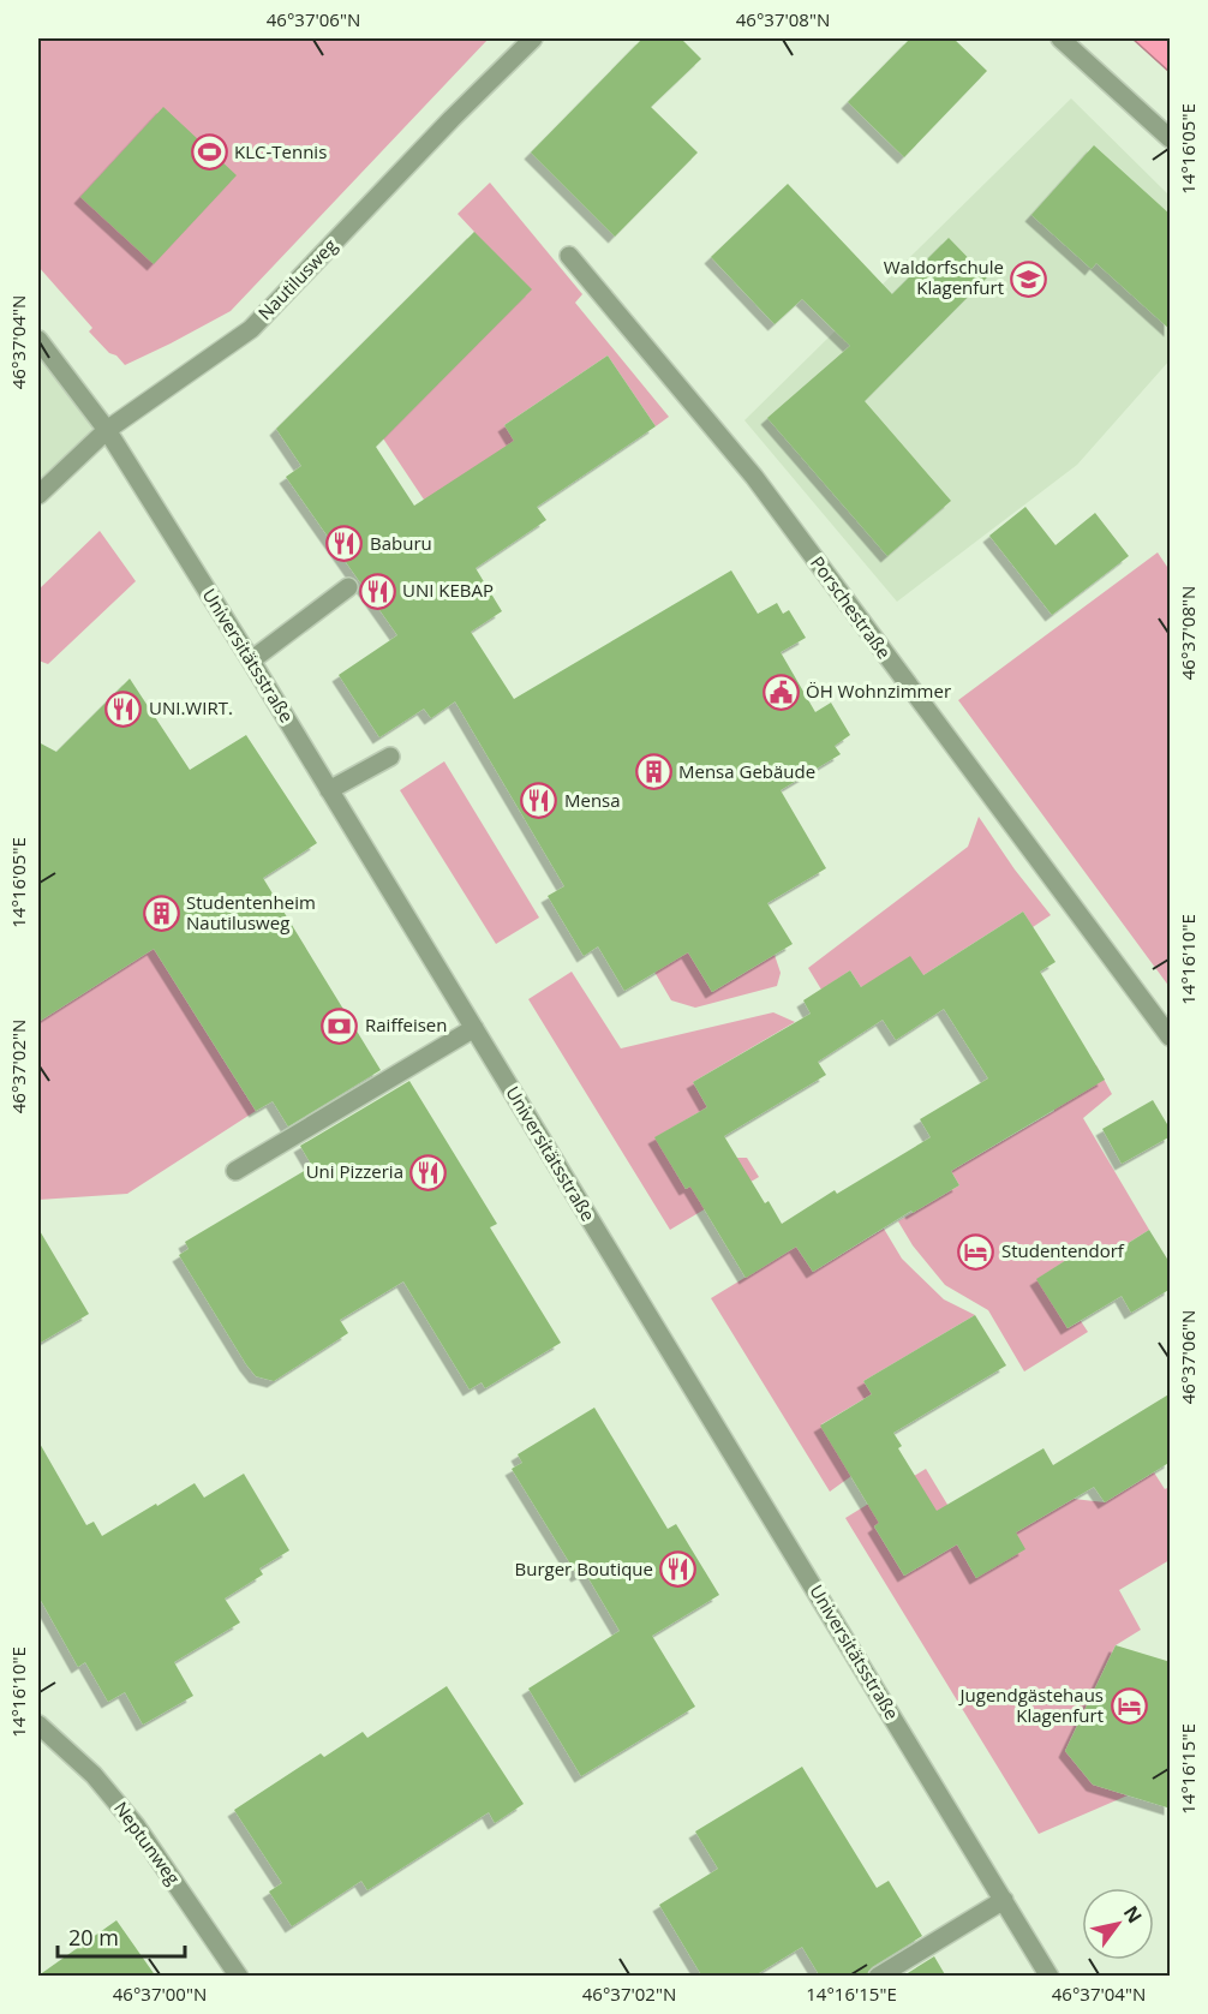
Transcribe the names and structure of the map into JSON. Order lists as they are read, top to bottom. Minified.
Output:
{"streets":{"street":["Nautilusweg","Porschestraße","Universitätsstraße","Neptunweg"]},"crossings":[["Nautilusweg","Universitätsstraße"]],"places":{"sports":["KLC-Tennis"],"school or university":["Waldorfschule Klagenfurt"],"restaurant":["Baburu","UNI KEBAP","UNI.WIRT.","Mensa","Uni Pizzeria","Burger Boutique"],"public building":["ÖH Wohnzimmer"],"building":["Mensa Gebäude","Studentenheim Nautilusweg"],"bank":["Raiffeisen"],"hotel":["Studentendorf","Jugendgästehaus Klagenfurt"]},"scale_bar":"20 m","north":"top right","coordinates":["46°37'06\"N","46°37'08\"N","14°16'05\"E","46°37'04\"N","14°16'10\"E","46°37'02\"N","14°16'15\"E","46°37'00\"N"]}
